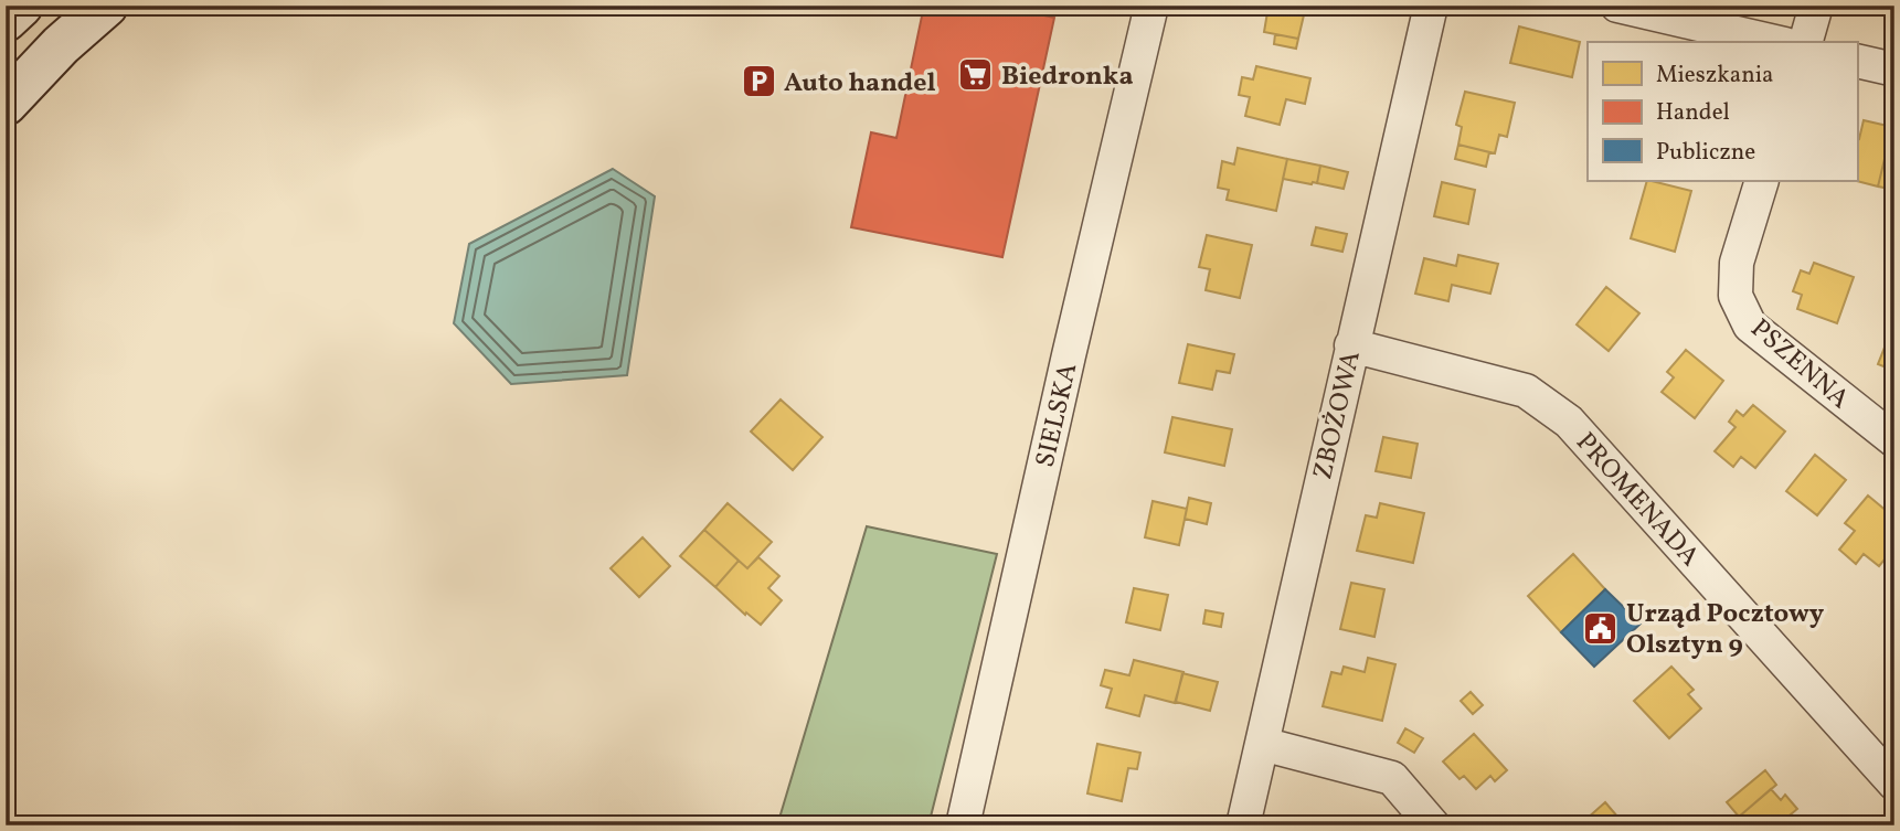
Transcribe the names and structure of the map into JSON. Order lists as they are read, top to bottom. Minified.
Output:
{"streets":{"street":["PSZENNA","SIELSKA","ZBOŻOWA","PROMENADA"]},"crossings":[["ZBOŻOWA","PROMENADA"]],"places":{"supermarket":["Biedronka"],"parking":["Auto handel"],"public building":["Urząd Pocztowy Olsztyn 9"]},"legend":["Mieszkania","Handel","Publiczne"]}
